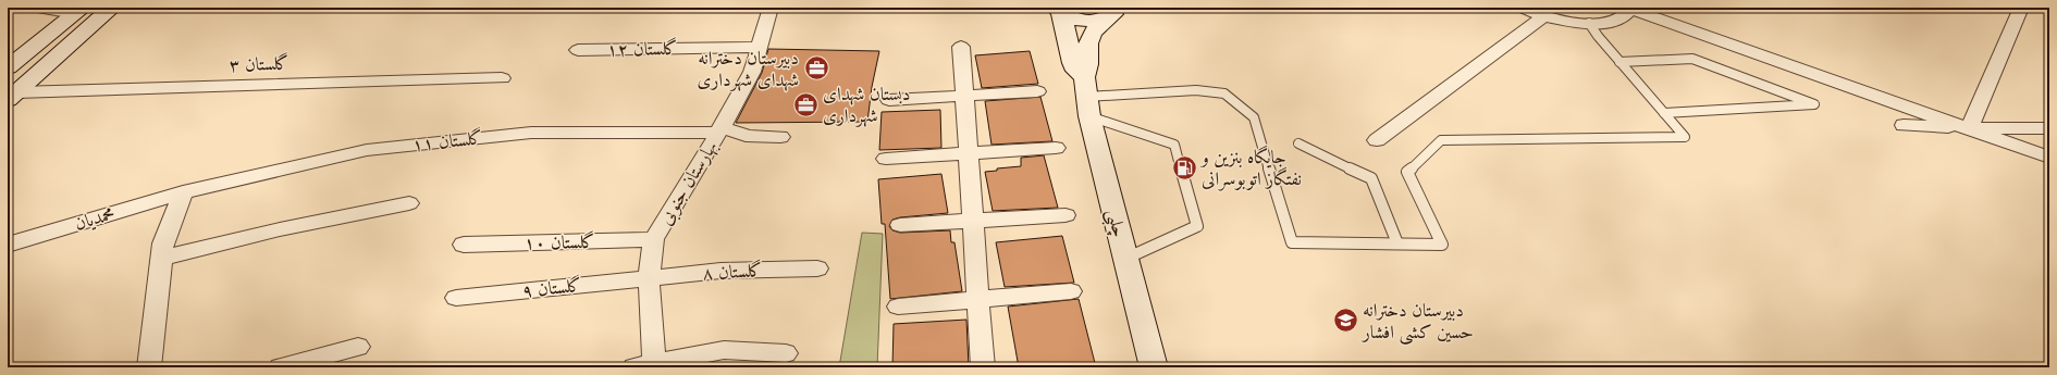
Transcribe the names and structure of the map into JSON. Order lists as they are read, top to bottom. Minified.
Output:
{"streets":{"main road":["چلبی"],"street":["گلستان ۱۲","گلستان ۳","گلستان ۱۱","بهارستان جنوبی","محمدیان","گلستان ۱۰","گلستان ۸","گلستان ۹"]},"crossings":[["گلستان ۱۲","بهارستان جنوبی"],["گلستان ۱۱","بهارستان جنوبی"],["گلستان ۱۱","محمدیان"],["بهارستان جنوبی","گلستان ۱۰"],["بهارستان جنوبی","گلستان ۸"],["بهارستان جنوبی","گلستان ۹"],["گلستان ۸","گلستان ۹"]],"places":{"office":["دبیرستان دخترانه شهدای شهرداری","دبستان شهدای شهرداری"],"fuel station":["جایگاه بنزین و نفتگاز اتوبوسرانی"],"school or university":["دبیرستان دخترانه حسین کشی افشار"]}}
